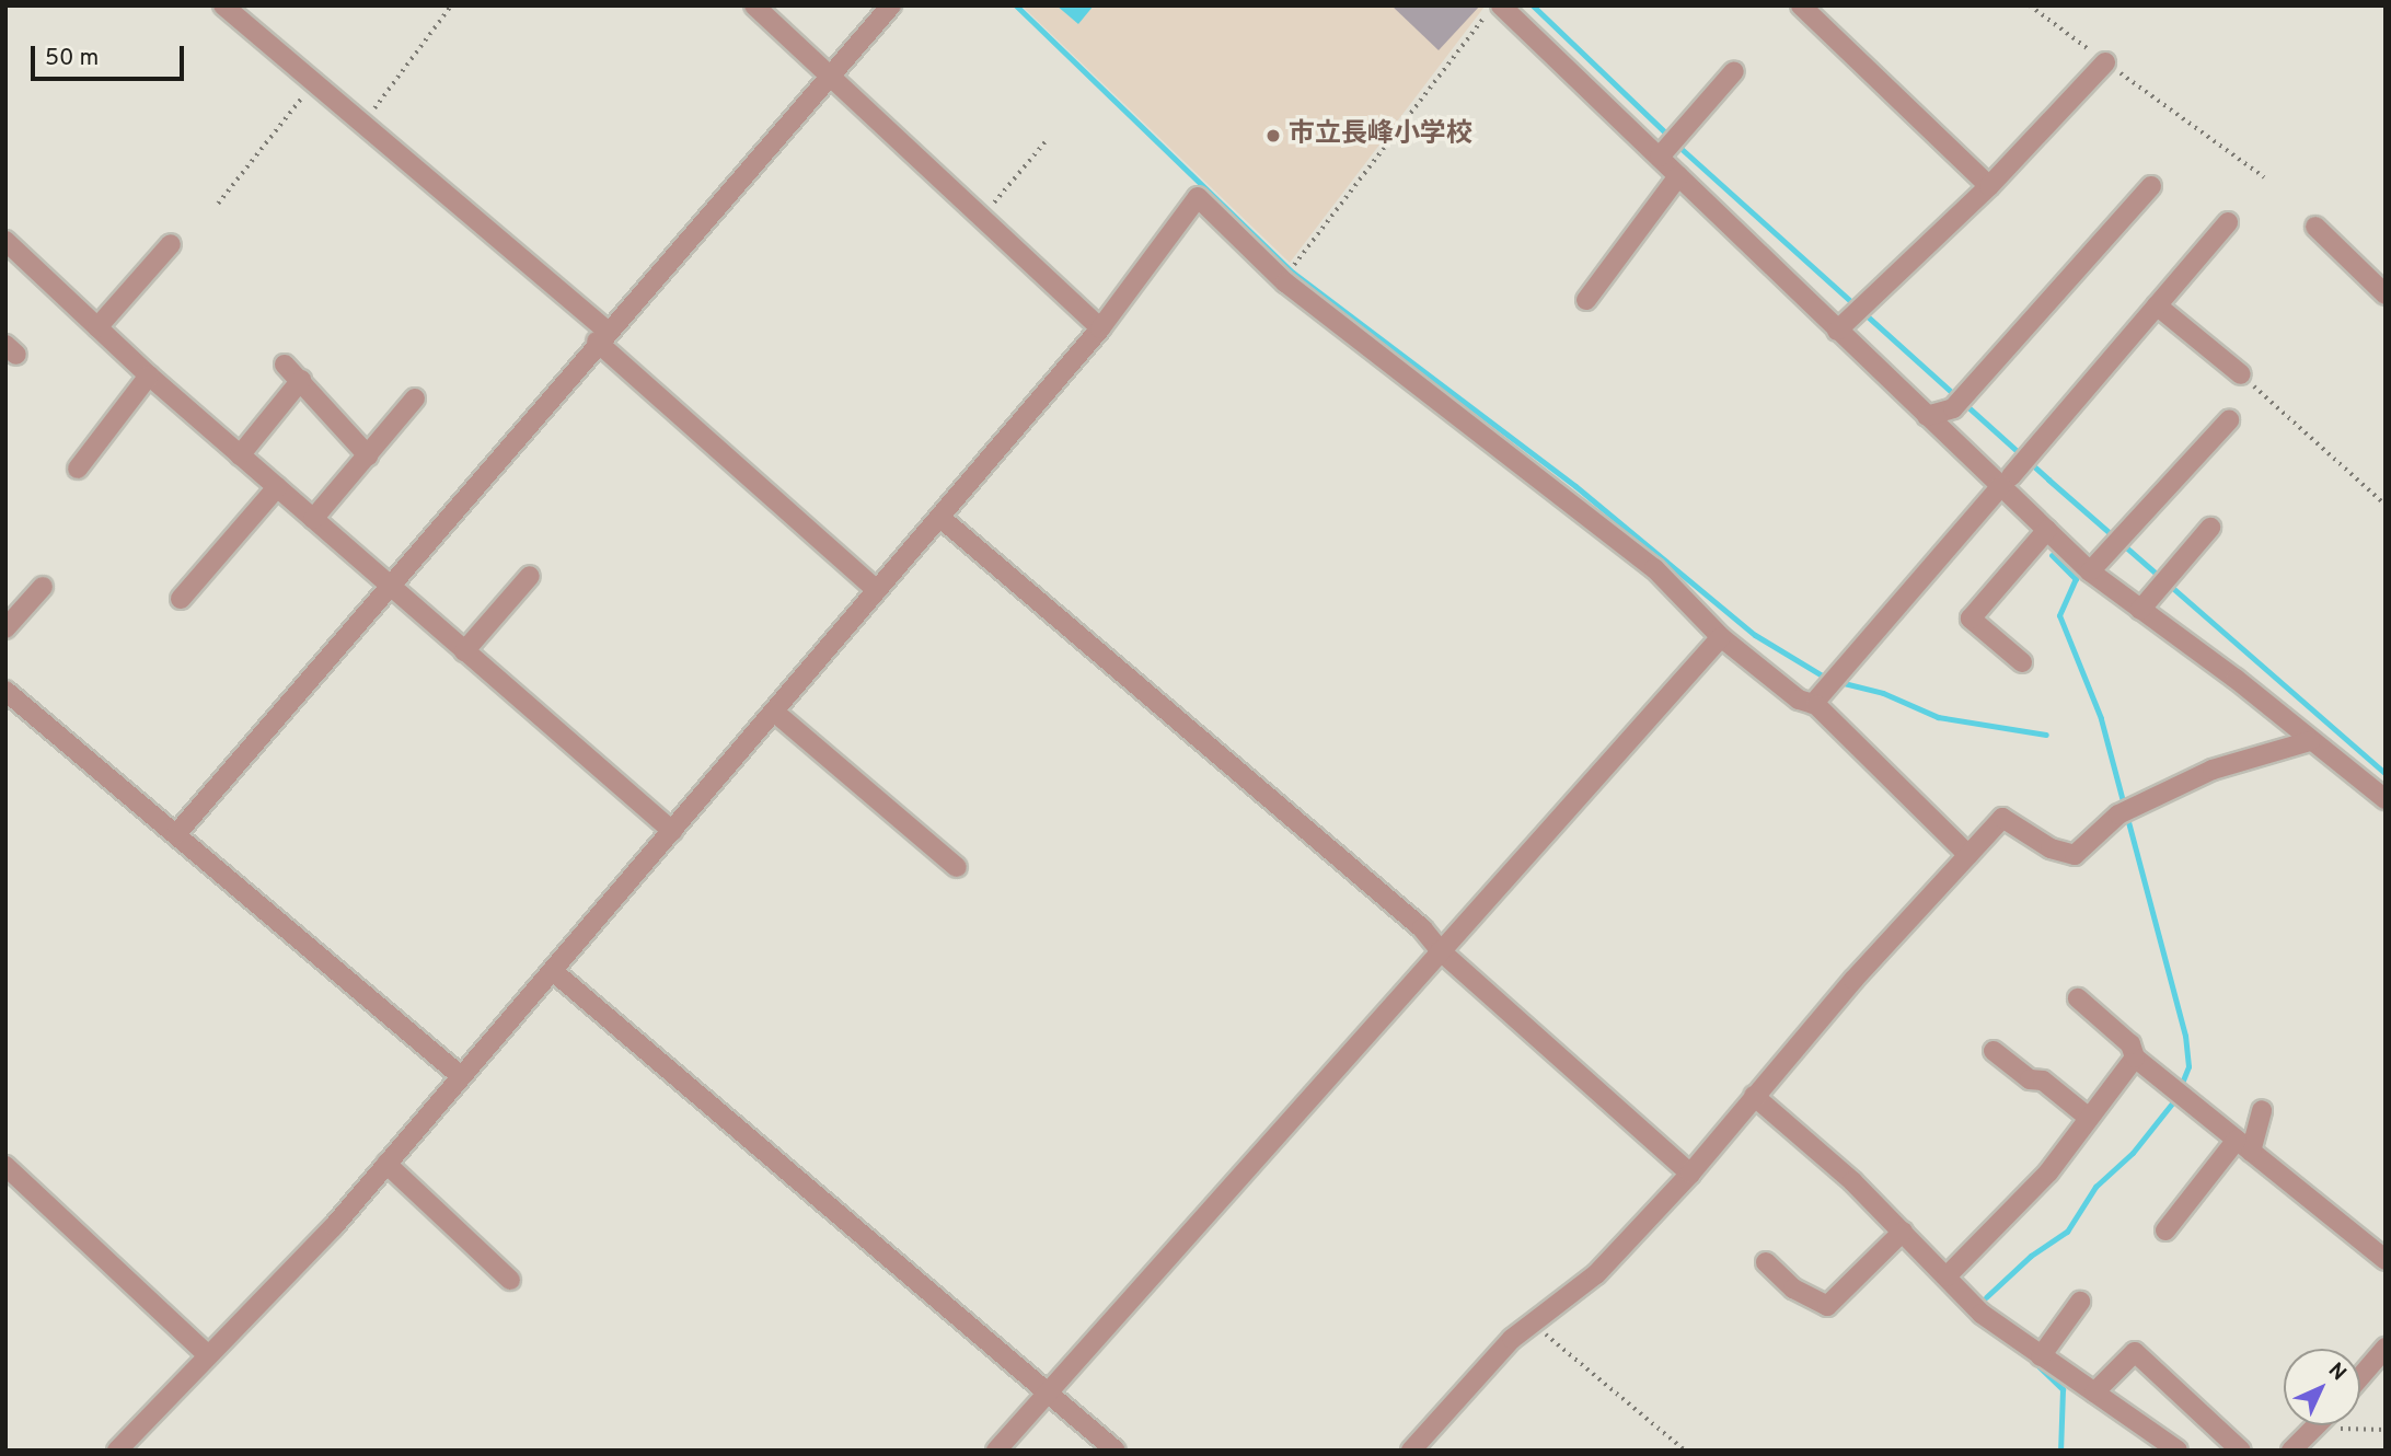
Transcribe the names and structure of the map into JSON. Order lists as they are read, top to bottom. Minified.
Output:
{"places":["市立長峰小学校"],"scale_bar":"50 m","north":"top right"}
